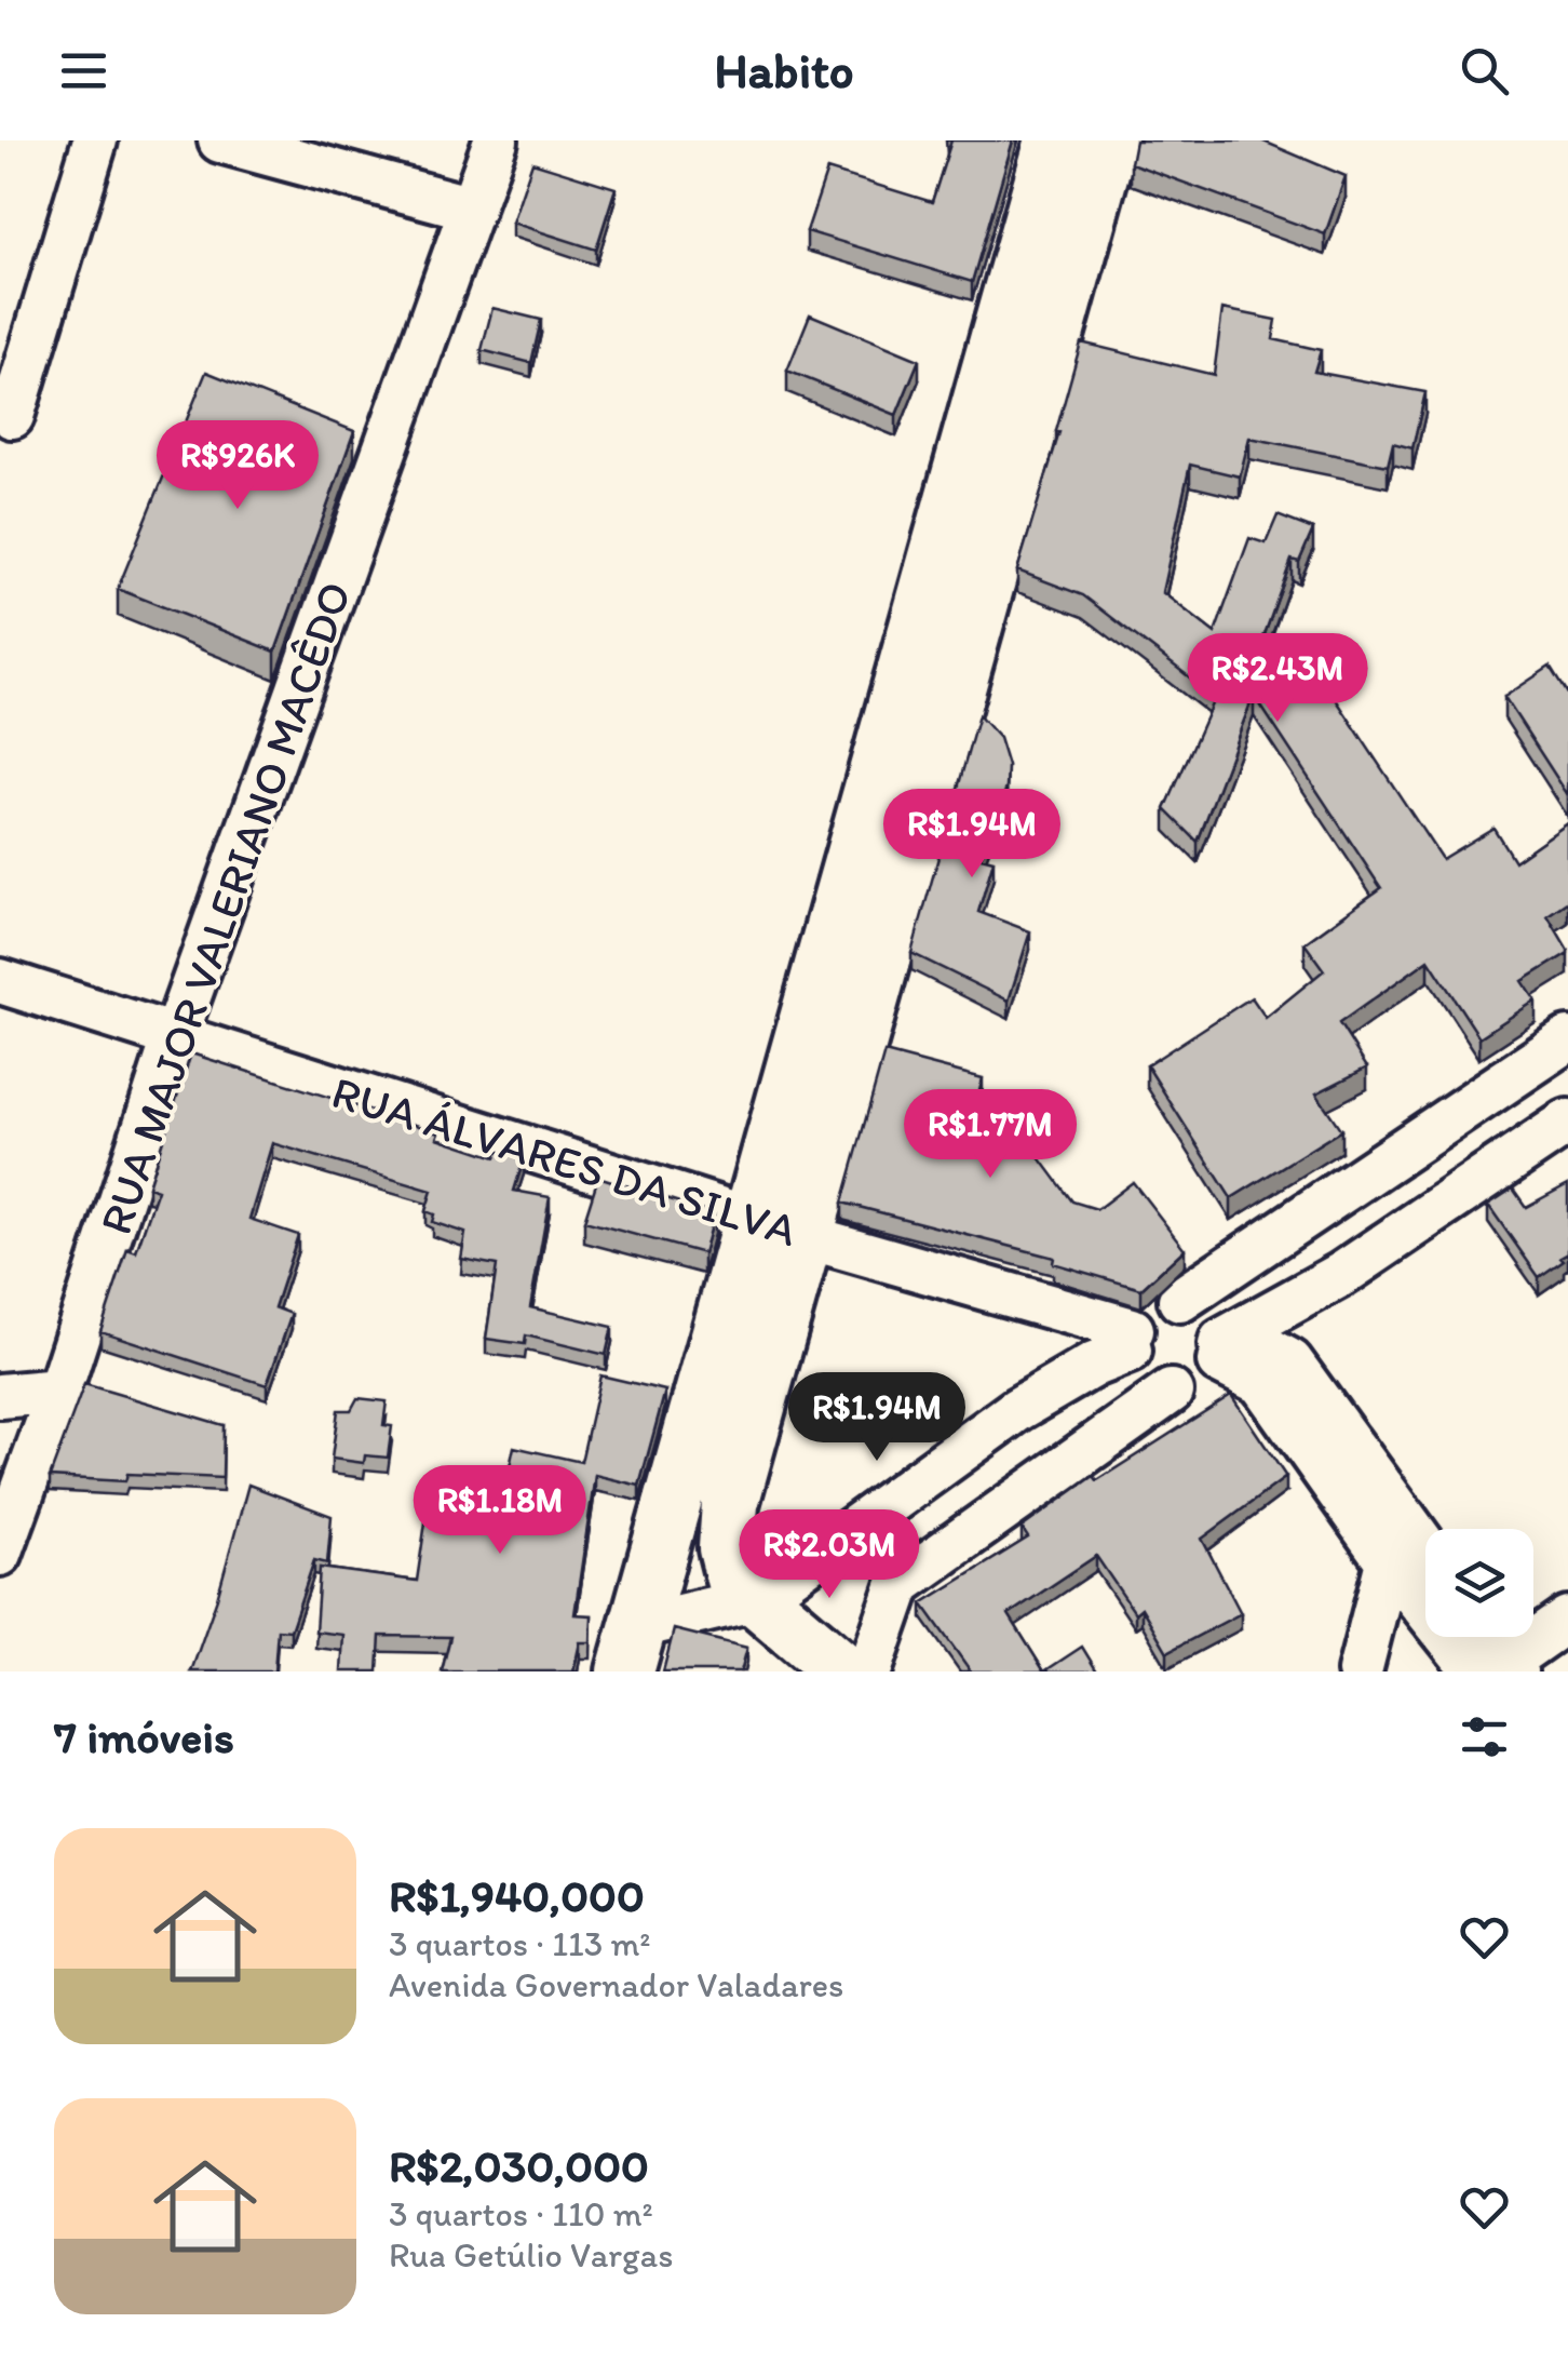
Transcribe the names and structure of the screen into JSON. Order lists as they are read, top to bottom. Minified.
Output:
{"streets":{"street":["RUA MAJOR VALERIANO MACÊDO","RUA ÁLVARES DA SILVA"]},"crossings":[["RUA MAJOR VALERIANO MACÊDO","RUA ÁLVARES DA SILVA"]],"page":{"header":"Habito","price":["R$926K","R$2.43M","R$1.94M","R$1.77M","R$1.94M","R$1.18M","R$2.03M"],"heading":"7 imóveis","list":[{"name":"R$1,940,000","note":"3 quartos · 113 m² · Avenida Governador Valadares"},{"name":"R$2,030,000","note":"3 quartos · 110 m² · Rua Getúlio Vargas"}]}}
